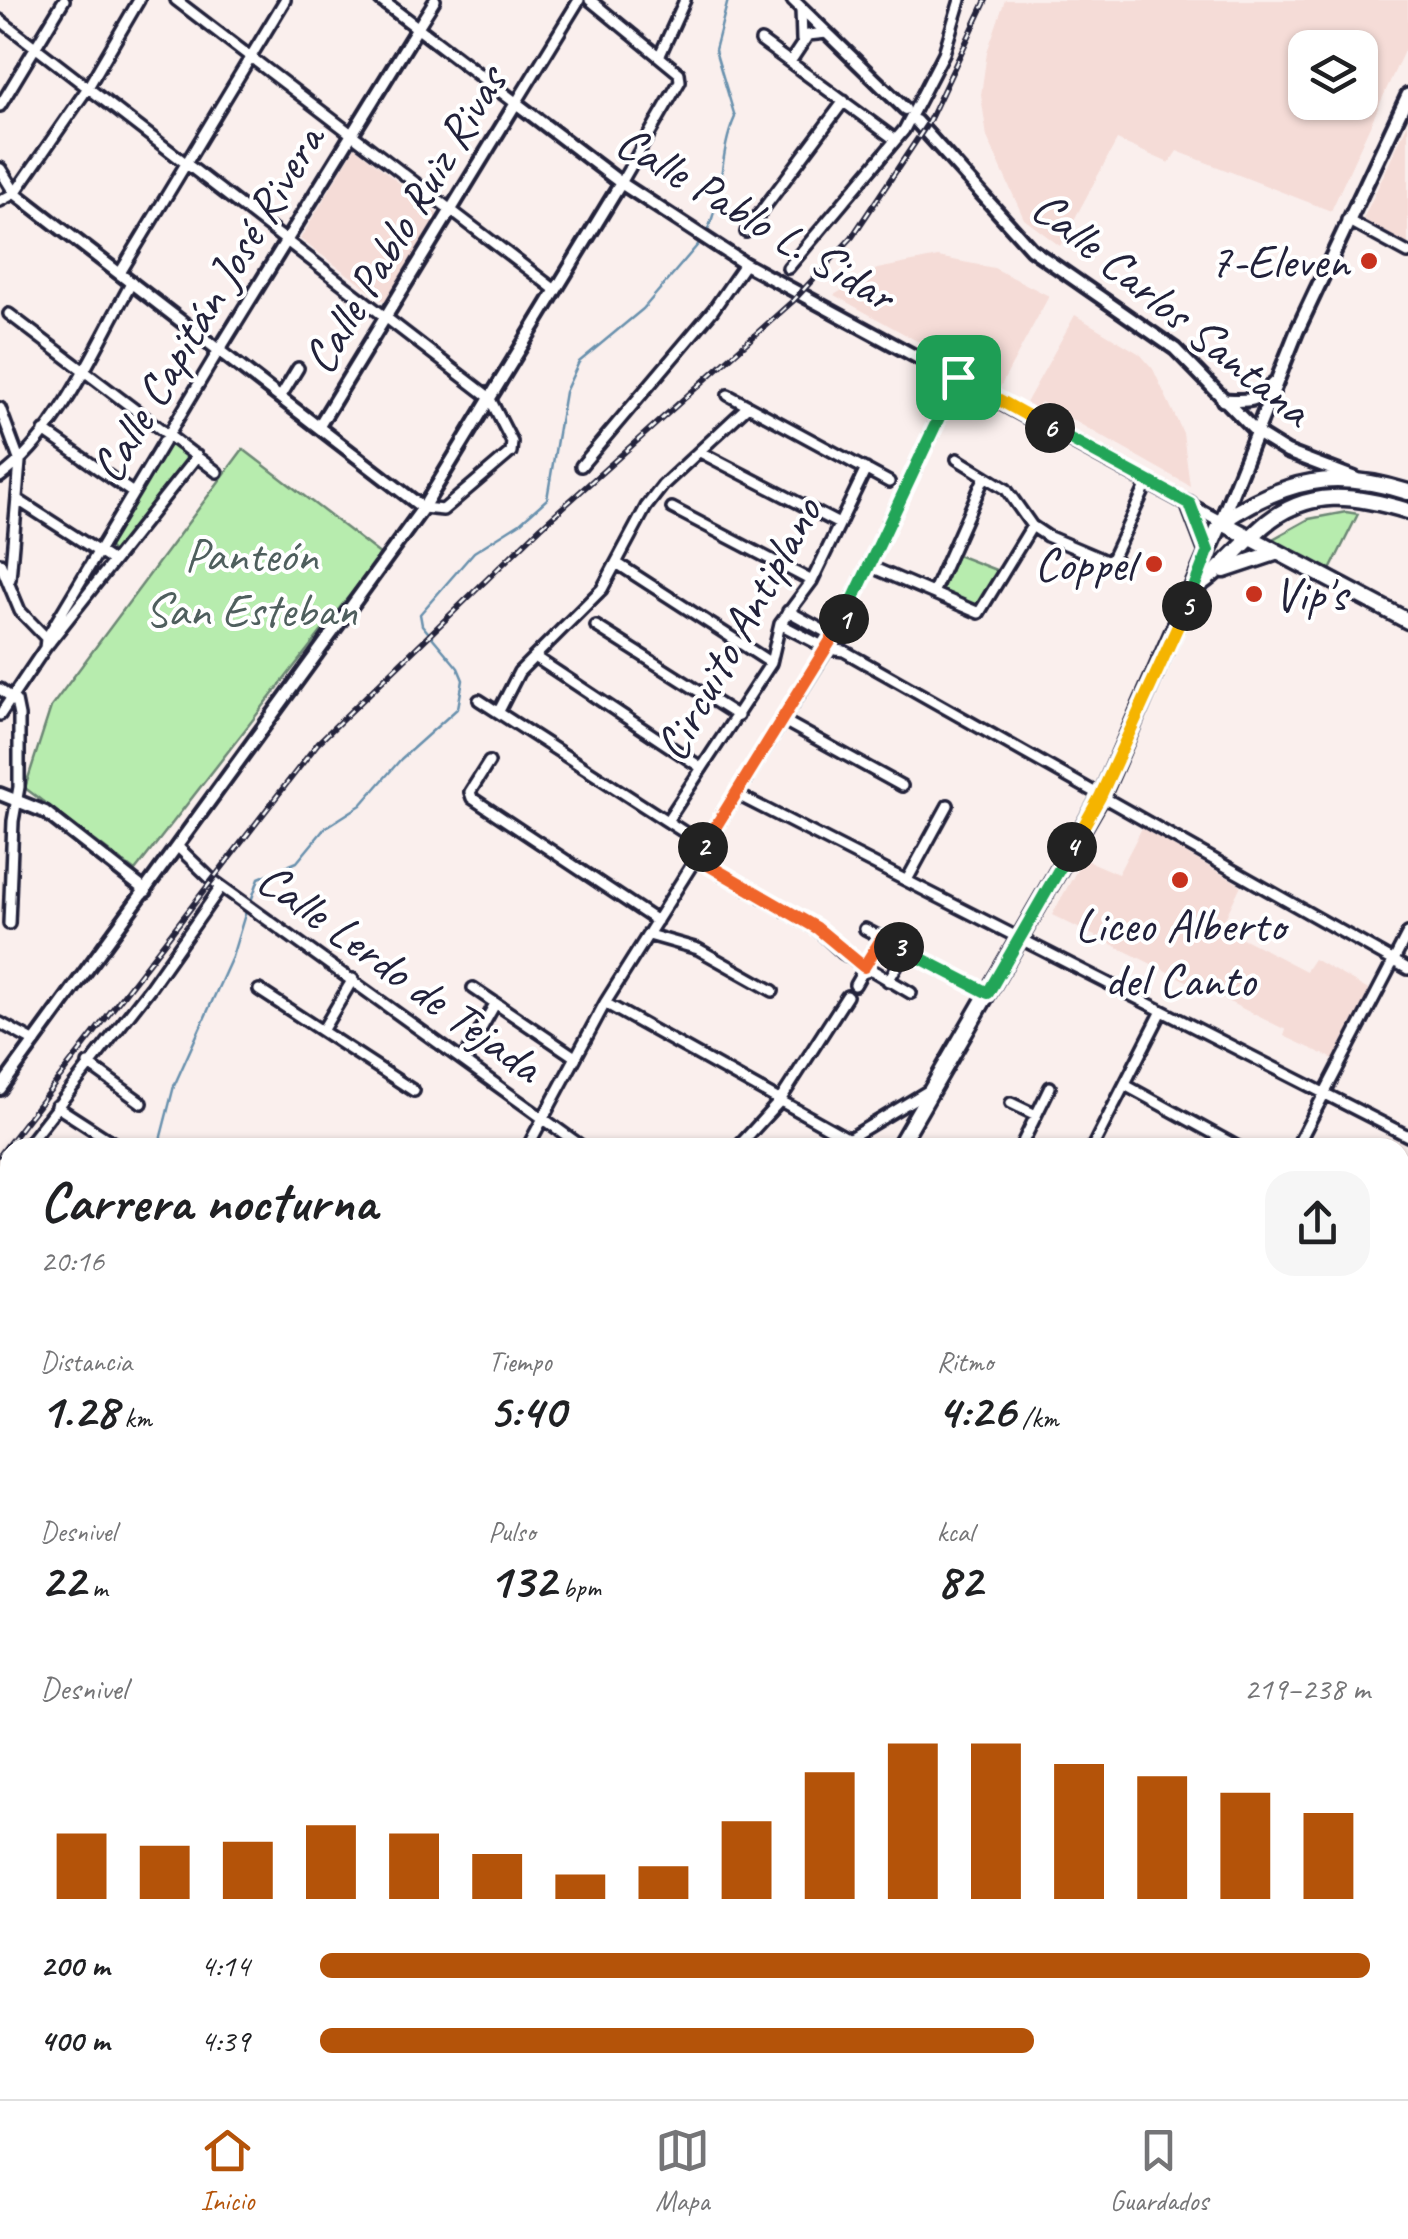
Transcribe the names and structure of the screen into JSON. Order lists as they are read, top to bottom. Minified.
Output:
{"streets":{"street":["Calle Pablo L. Sidar","Calle Pablo Ruiz Rivas","Calle Capitán José Rivera","Calle Carlos Santana","Circuito Antiplano","Calle Lerdo de Tejada"]},"crossings":[["Calle Pablo L. Sidar","Calle Pablo Ruiz Rivas"],["Calle Pablo L. Sidar","Calle Capitán José Rivera"]],"parks":["Panteón San Esteban"],"places":["7-Eleven","Coppel","Vip's","Liceo Alberto del Canto"],"page":{"pins":["6","5","1","2","4","3"],"heading":["Carrera nocturna","20:16"],"stats":[["Distancia","1.28 km"],["Tiempo","5:40"],["Ritmo","4:26 /km"],["Desnivel","22 m"],["Pulso","132 bpm"],["kcal","82"]],"chart":["Desnivel","219–238 m"],"list":[{"name":"200 m","note":"4:14"},{"name":"400 m","note":"4:39"}],"tabs":["Inicio","Mapa","Guardados"]}}
